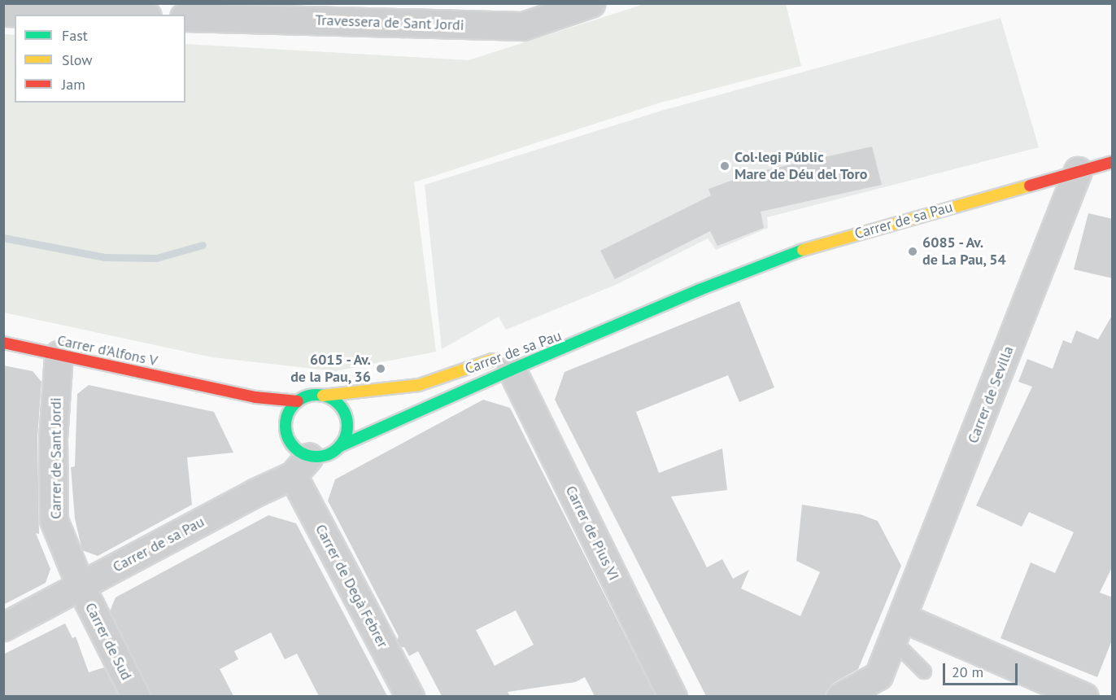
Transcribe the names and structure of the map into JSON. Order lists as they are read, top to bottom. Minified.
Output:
{"streets":{"street":["Travessera de Sant Jordi","Carrer de sa Pau","Carrer d'Alfons V","Carrer de Sevilla","Carrer de Sant Jordi","Carrer de Pius VI","Carrer de Degà Febrer","Carrer de Sud"]},"crossings":[["Carrer de sa Pau","Carrer d'Alfons V"],["Carrer de sa Pau","Carrer de Sevilla"],["Carrer de sa Pau","Carrer de Sant Jordi"],["Carrer de sa Pau","Carrer de Pius VI"],["Carrer de sa Pau","Carrer de Degà Febrer"],["Carrer de sa Pau","Carrer de Sud"],["Carrer d'Alfons V","Carrer de Sant Jordi"],["Carrer d'Alfons V","Carrer de Degà Febrer"],["Carrer de Sant Jordi","Carrer de Sud"]],"places":["Col·legi Públic Mare de Déu del Toro","6085 - Av. de La Pau, 54","6015 - Av. de la Pau, 36"],"legend":["Fast","Slow","Jam"],"scale_bar":"20 m"}
